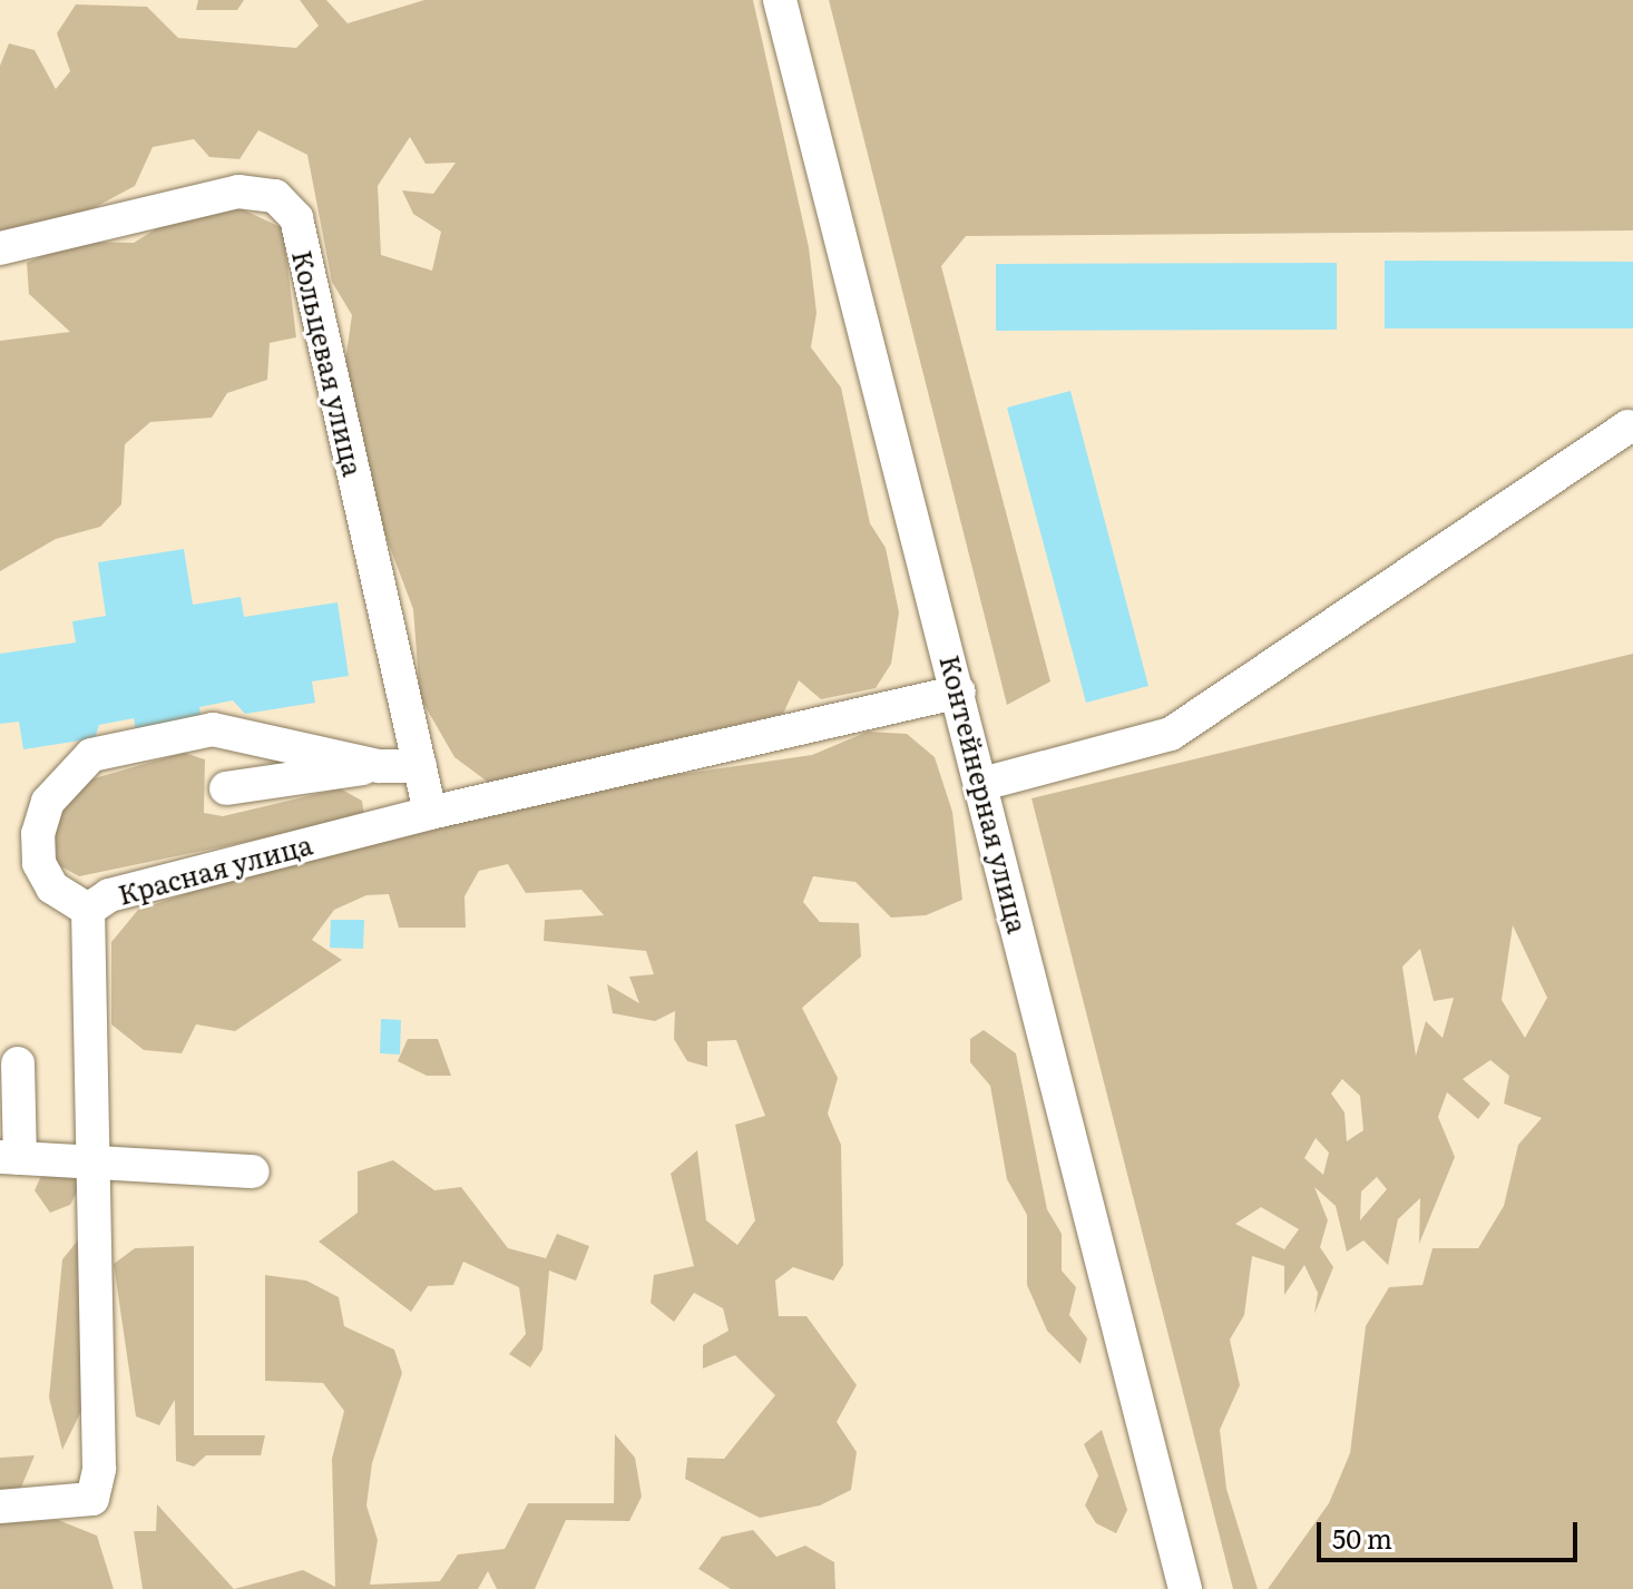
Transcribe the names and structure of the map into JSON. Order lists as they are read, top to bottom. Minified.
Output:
{"streets":{"street":["Кольцевая улица","Контейнерная улица","Красная улица"]},"crossings":[["Кольцевая улица","Красная улица"],["Контейнерная улица","Красная улица"]],"scale_bar":"50 m"}
